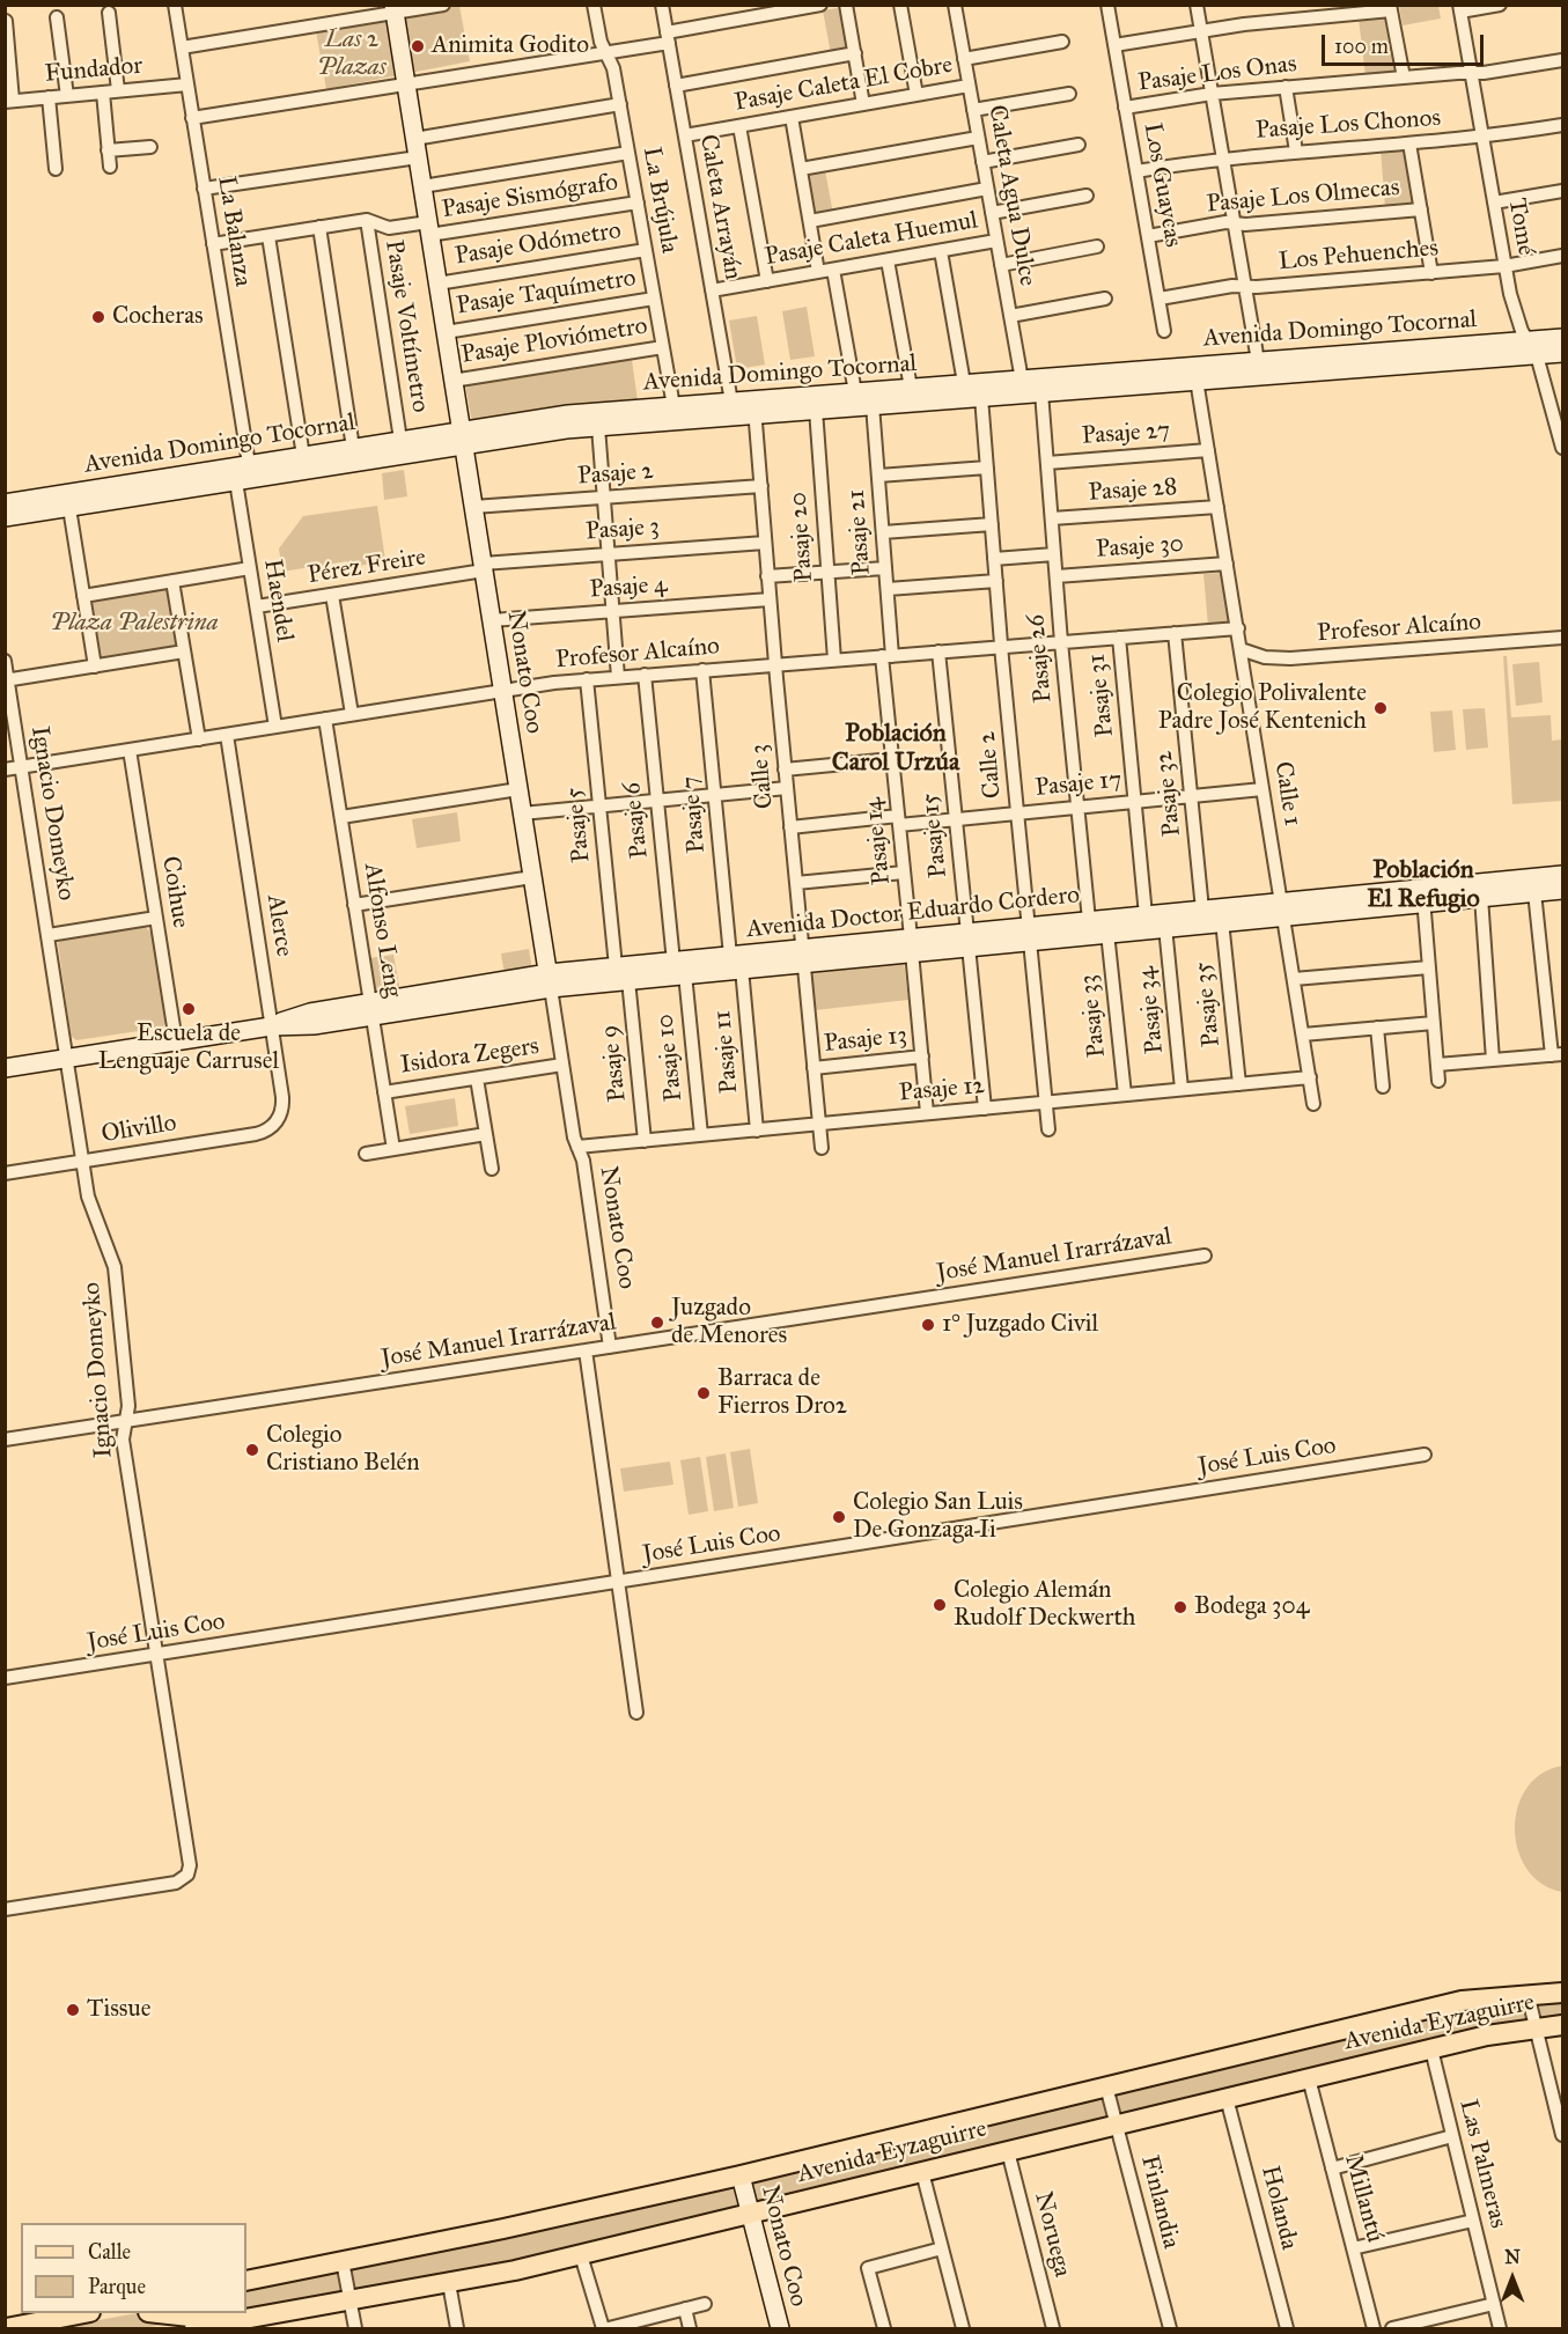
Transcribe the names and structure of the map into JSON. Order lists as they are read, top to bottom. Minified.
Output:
{"streets":{"main road":["Avenida Domingo Tocornal","Nonato Coo","Avenida Doctor Eduardo Cordero","Avenida Eyzaguirre"],"street":["Fundador","Pasaje Los Onas","Pasaje Caleta El Cobre","Pasaje Los Chonos","Los Guaycas","Caleta Agua Dulce","Pasaje Sismógrafo","Pasaje Los Olmecas","La Brújula","Caleta Arrayán","Tomé","La Balanza","Pasaje Caleta Huemul","Pasaje Odómetro","Los Pehuenches","Pasaje Taquímetro","Pasaje Voltímetro","Pasaje Ploviómetro","Pasaje 27","Pasaje 2","Pasaje 28","Pasaje 3","Pasaje 21","Pasaje 20","Pasaje 30","Pérez Freire","Pasaje 4","Haendel","Profesor Alcaíno","Pasaje 26","Pasaje 31","Calle 2","Calle 3","Pasaje 17","Pasaje 32","Calle 1","Ignacio Domeyko","Pasaje 7","Pasaje 6","Pasaje 5","Pasaje 15","Pasaje 14","Coihue","Alerce","Alfonso Leng","Pasaje 35","Pasaje 34","Pasaje 33","Pasaje 13","Pasaje 11","Isidora Zegers","Pasaje 10","Pasaje 9","Pasaje 12","Olivillo","José Manuel Irarrázaval","José Luis Coo","Las Palmeras","Millantú","Finlandia","Holanda","Noruega"]},"crossings":[["Fundador","La Balanza"],["Pasaje Los Onas","Los Guaycas"],["Pasaje Los Onas","Tomé"],["Pasaje Caleta El Cobre","Caleta Agua Dulce"],["Pasaje Caleta El Cobre","Caleta Arrayán"],["Pasaje Los Chonos","Los Guaycas"],["Pasaje Los Chonos","Tomé"],["Los Guaycas","Pasaje Los Olmecas"],["Los Guaycas","Los Pehuenches"],["Caleta Agua Dulce","Pasaje Caleta Huemul"],["Caleta Agua Dulce","Avenida Domingo Tocornal"],["Caleta Agua Dulce","Pasaje 26"],["Pasaje Sismógrafo","La Brújula"],["Pasaje Sismógrafo","La Balanza"],["Pasaje Sismógrafo","Pasaje Voltímetro"],["Pasaje Sismógrafo","Nonato Coo"],["La Brújula","Pasaje Odómetro"],["La Brújula","Pasaje Taquímetro"],["La Brújula","Avenida Domingo Tocornal"],["La Brújula","Pasaje Ploviómetro"],["Caleta Arrayán","Pasaje Caleta Huemul"],["Caleta Arrayán","Avenida Domingo Tocornal"],["Tomé","Los Pehuenches"],["Tomé","Avenida Domingo Tocornal"],["La Balanza","Avenida Domingo Tocornal"],["Pasaje Odómetro","Nonato Coo"],["Pasaje Taquímetro","Nonato Coo"],["Pasaje Voltímetro","Avenida Domingo Tocornal"],["Avenida Domingo Tocornal","Pasaje 21"],["Avenida Domingo Tocornal","Pasaje 20"],["Avenida Domingo Tocornal","Haendel"],["Avenida Domingo Tocornal","Pasaje 26"],["Avenida Domingo Tocornal","Nonato Coo"],["Avenida Domingo Tocornal","Calle 2"],["Avenida Domingo Tocornal","Calle 3"],["Avenida Domingo Tocornal","Calle 1"],["Pasaje Ploviómetro","Nonato Coo"],["Pasaje 27","Pasaje 26"],["Pasaje 27","Calle 1"],["Pasaje 2","Nonato Coo"],["Pasaje 2","Calle 3"],["Pasaje 28","Pasaje 26"],["Pasaje 28","Calle 1"],["Pasaje 3","Pérez Freire"],["Pasaje 3","Nonato Coo"],["Pasaje 3","Calle 3"],["Pasaje 21","Profesor Alcaíno"],["Pasaje 21","Pasaje 14"],["Pasaje 20","Profesor Alcaíno"],["Pasaje 30","Pasaje 26"],["Pasaje 30","Calle 1"],["Pérez Freire","Haendel"],["Pérez Freire","Nonato Coo"],["Pasaje 4","Nonato Coo"],["Pasaje 4","Calle 3"],["Haendel","Profesor Alcaíno"],["Profesor Alcaíno","Pasaje 26"],["Profesor Alcaíno","Nonato Coo"],["Profesor Alcaíno","Pasaje 31"],["Profesor Alcaíno","Calle 2"],["Profesor Alcaíno","Calle 3"],["Profesor Alcaíno","Pasaje 32"],["Profesor Alcaíno","Calle 1"],["Profesor Alcaíno","Ignacio Domeyko"],["Profesor Alcaíno","Pasaje 7"],["Profesor Alcaíno","Pasaje 6"],["Profesor Alcaíno","Pasaje 5"],["Profesor Alcaíno","Pasaje 15"],["Profesor Alcaíno","Pasaje 14"],["Profesor Alcaíno","Coihue"],["Profesor Alcaíno","Alerce"],["Profesor Alcaíno","Alfonso Leng"],["Pasaje 26","Pasaje 17"],["Pasaje 26","Avenida Doctor Eduardo Cordero"],["Nonato Coo","Avenida Doctor Eduardo Cordero"],["Nonato Coo","Isidora Zegers"],["Nonato Coo","Pasaje 12"],["Nonato Coo","José Manuel Irarrázaval"],["Nonato Coo","Avenida Eyzaguirre"],["Pasaje 31","Pasaje 17"],["Pasaje 31","Avenida Doctor Eduardo Cordero"],["Calle 2","Pasaje 17"],["Calle 2","Avenida Doctor Eduardo Cordero"],["Calle 2","Pasaje 12"],["Calle 3","Pasaje 17"],["Calle 3","Avenida Doctor Eduardo Cordero"],["Calle 3","Pasaje 13"],["Calle 3","Pasaje 12"],["Pasaje 17","Pasaje 32"],["Pasaje 17","Calle 1"],["Pasaje 17","Pasaje 15"],["Pasaje 17","Pasaje 14"],["Pasaje 32","Avenida Doctor Eduardo Cordero"],["Calle 1","Avenida Doctor Eduardo Cordero"],["Calle 1","Pasaje 12"],["Ignacio Domeyko","Avenida Doctor Eduardo Cordero"],["Ignacio Domeyko","Olivillo"],["Ignacio Domeyko","José Manuel Irarrázaval"],["Ignacio Domeyko","José Luis Coo"],["Pasaje 7","Avenida Doctor Eduardo Cordero"],["Pasaje 7","Pasaje 11"],["Pasaje 6","Avenida Doctor Eduardo Cordero"],["Pasaje 5","Avenida Doctor Eduardo Cordero"],["Pasaje 15","Avenida Doctor Eduardo Cordero"],["Pasaje 15","Pasaje 12"],["Pasaje 14","Avenida Doctor Eduardo Cordero"],["Pasaje 14","Pasaje 13"],["Pasaje 14","Pasaje 12"],["Coihue","Avenida Doctor Eduardo Cordero"],["Avenida Doctor Eduardo Cordero","Alerce"],["Avenida Doctor Eduardo Cordero","Alfonso Leng"],["Avenida Doctor Eduardo Cordero","Pasaje 35"],["Avenida Doctor Eduardo Cordero","Pasaje 34"],["Avenida Doctor Eduardo Cordero","Pasaje 33"],["Avenida Doctor Eduardo Cordero","Pasaje 11"],["Avenida Doctor Eduardo Cordero","Pasaje 10"],["Avenida Doctor Eduardo Cordero","Pasaje 9"],["Alerce","Olivillo"],["Alfonso Leng","Isidora Zegers"],["Pasaje 35","Pasaje 12"],["Pasaje 34","Pasaje 12"],["Pasaje 33","Pasaje 12"],["Pasaje 11","Pasaje 12"],["Pasaje 10","Pasaje 12"],["Pasaje 9","Pasaje 12"],["Avenida Eyzaguirre","Las Palmeras"],["Avenida Eyzaguirre","Millantú"],["Avenida Eyzaguirre","Finlandia"],["Avenida Eyzaguirre","Holanda"],["Avenida Eyzaguirre","Noruega"]],"districts":["Población Carol Urzúa","Población El Refugio"],"parks":["Las 2 Plazas","Plaza Palestrina"],"places":["Animita Godito","Cocheras","Colegio Polivalente Padre José Kentenich","Escuela de Lenguaje Carrusel","Juzgado de Menores","1° Juzgado Civil","Barraca de Fierros Dro2","Colegio Cristiano Belén","Colegio San Luis De Gonzaga Ii","Colegio Alemán Rudolf Deckwerth","Bodega 304","Tissue"],"legend":["Calle","Parque"],"scale_bar":"100 m","north":"top"}
